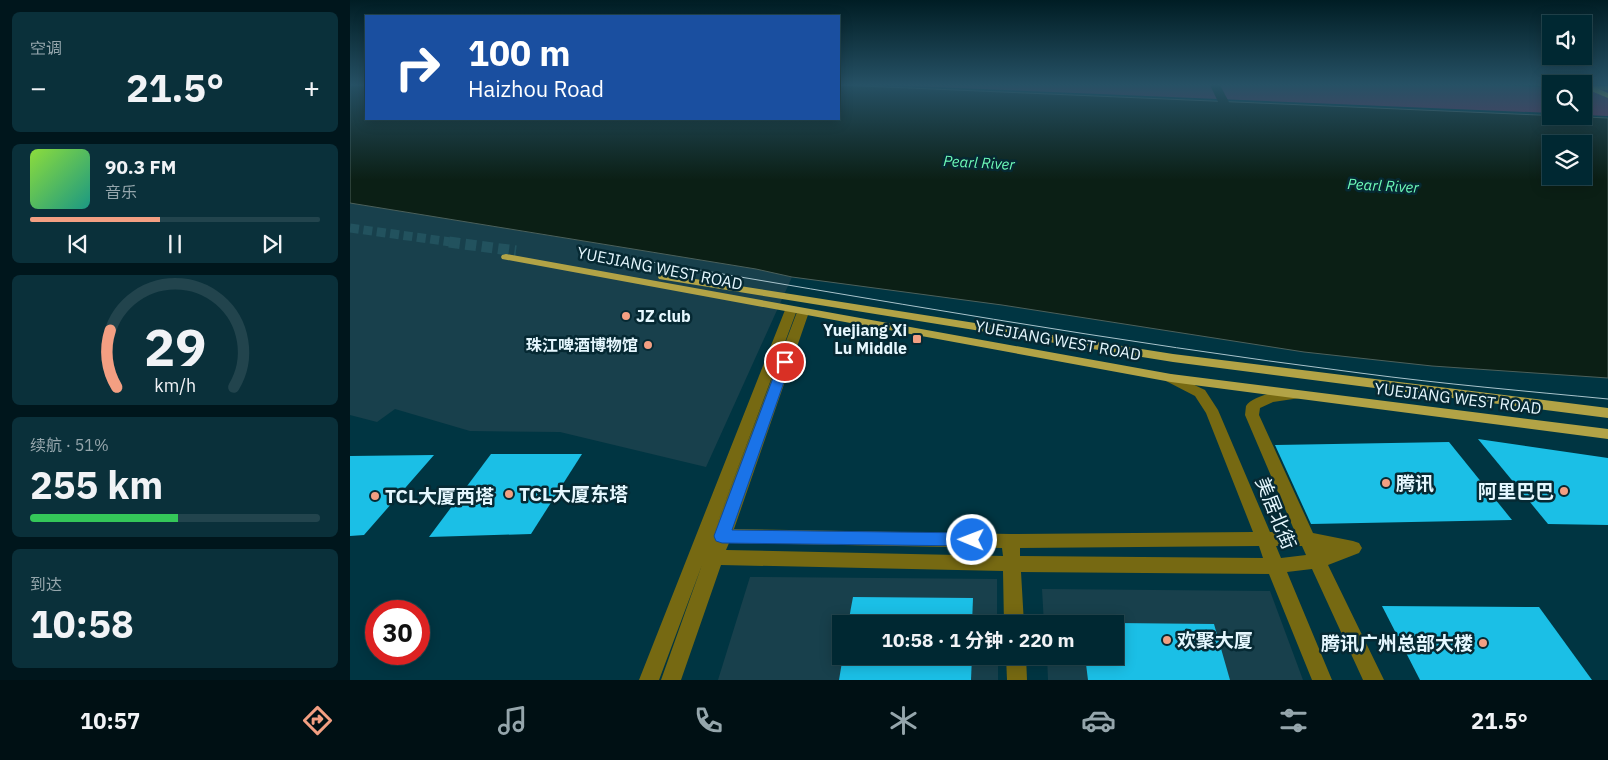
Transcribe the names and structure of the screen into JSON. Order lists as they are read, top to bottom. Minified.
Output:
{"streets":{"main road":["YUEJIANG WEST ROAD"],"street":["美居北街"]},"crossings":[["YUEJIANG WEST ROAD","美居北街"]],"water":["Pearl River"],"places":{"other":["JZ club","珠江啤酒博物馆","腾讯","阿里巴巴","TCL大厦东塔","TCL大厦西塔","欢聚大厦","腾讯广州总部大楼"],"transit":["Yuejiang Xi Lu Middle"]},"page":{"tile":["空调",["续航 · 51%","255 km"],["到达","10:58"]],"turn":["100 m","Haizhou Road"],"heat":["−","21.5°","+"],"song":["90.3 FM","音乐"],"limit":"30","trip":"10:58 · 1 分钟 · 220 m","tabs":["10:57","21.5°"],"gauge":["29","km/h"]}}
